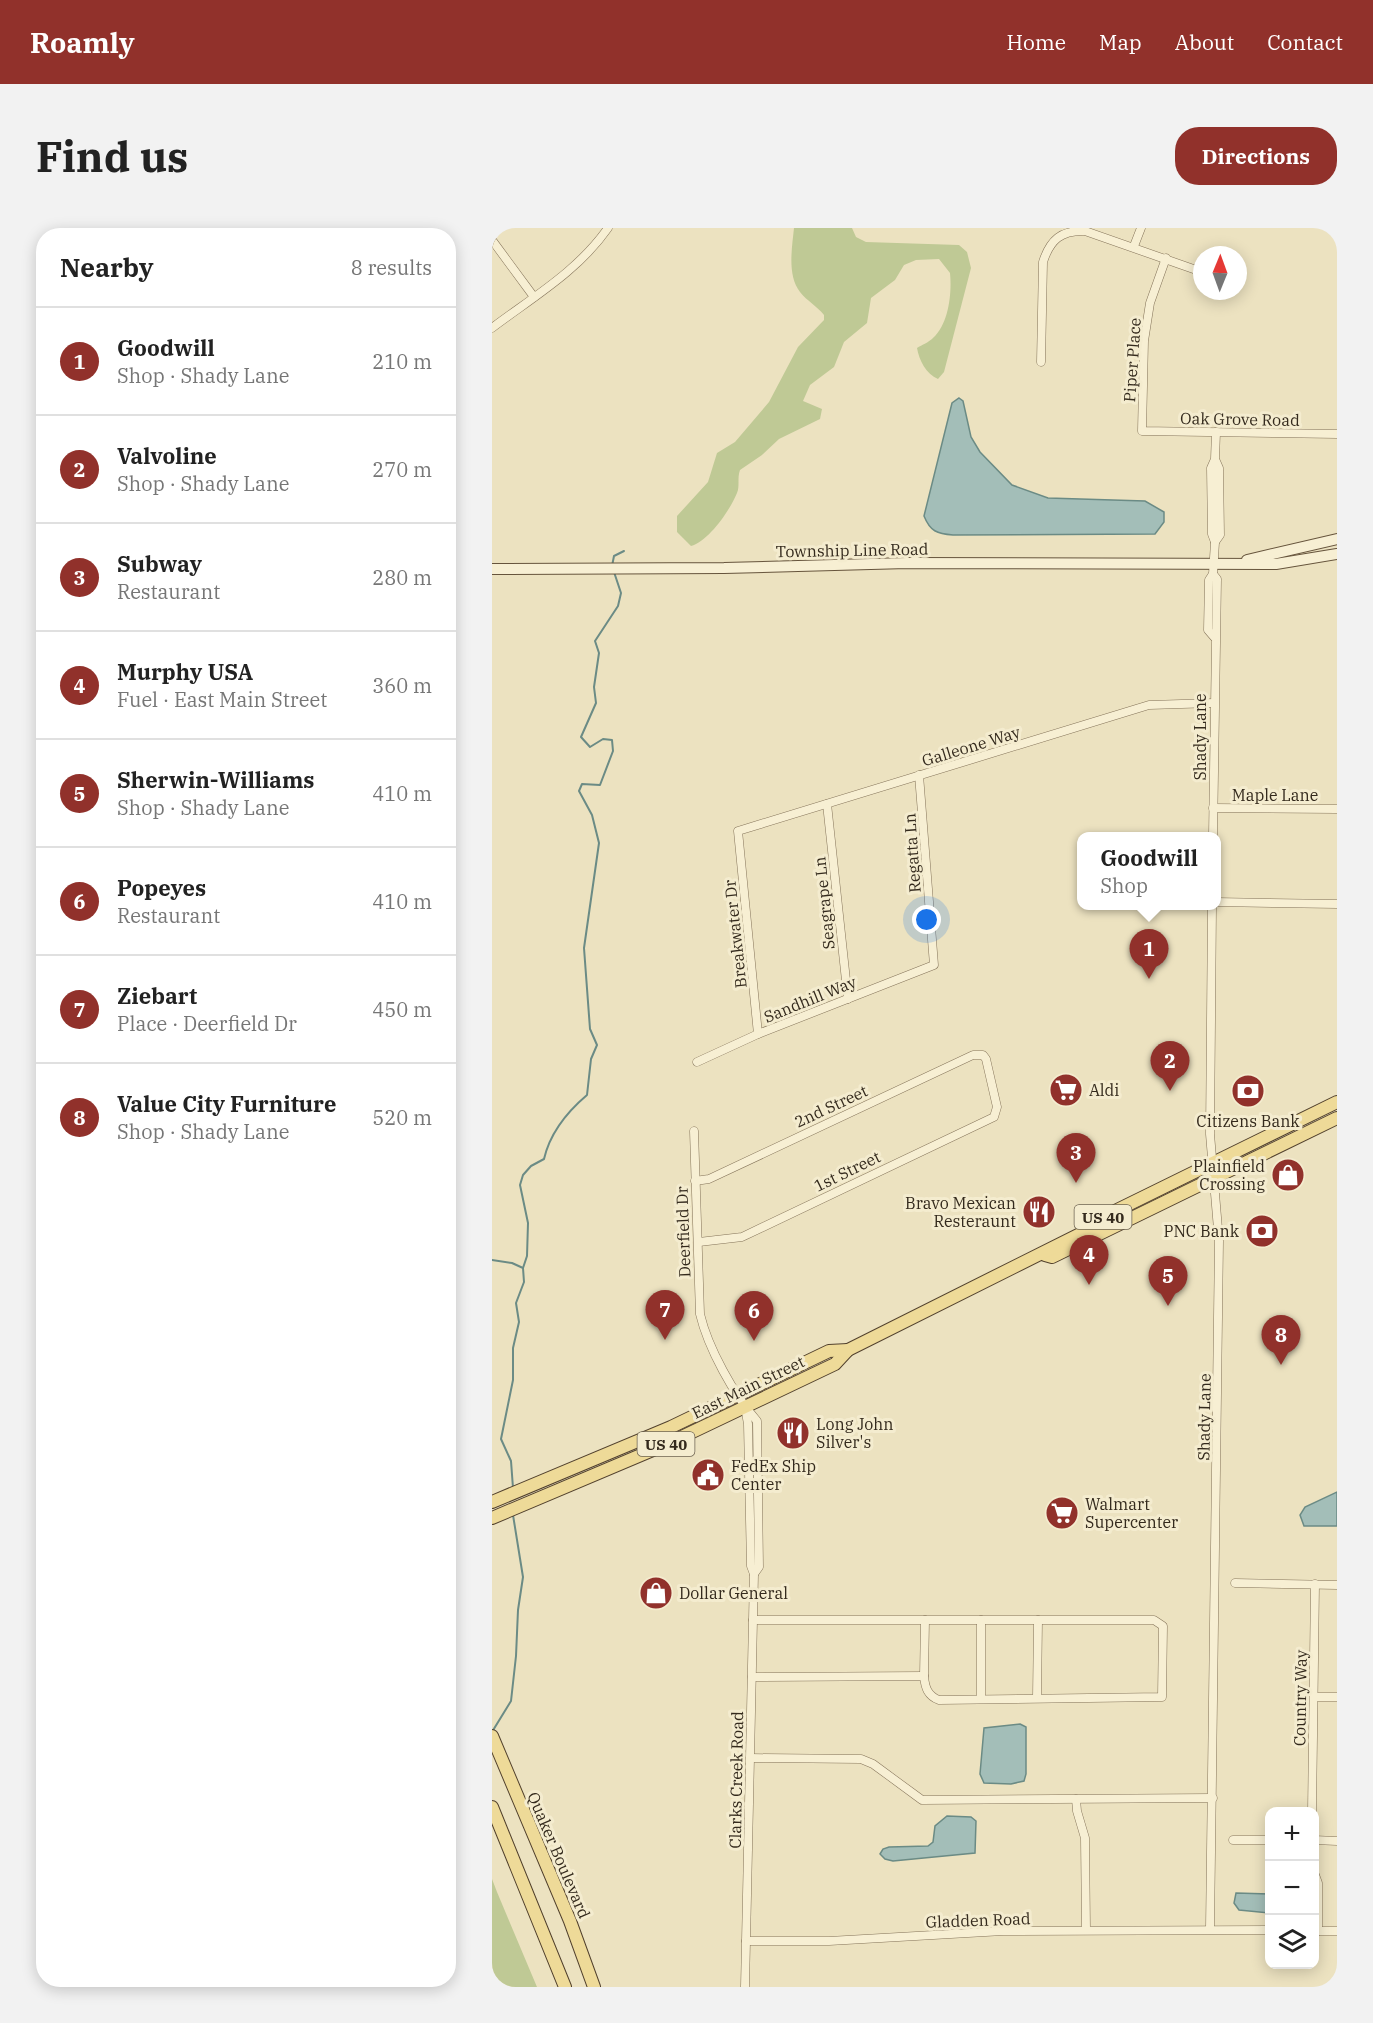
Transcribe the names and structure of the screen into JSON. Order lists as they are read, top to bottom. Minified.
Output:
{"streets":{"main road":["US 40","East Main Street","Quaker Boulevard"],"street":["Piper Place","Oak Grove Road","Township Line Road","Shady Lane","Galleone Way","Maple Lane","Regatta Ln","Seagrape Ln","Breakwater Dr","Sandhill Way","2nd Street","1st Street","Deerfield Dr","Country Way","Clarks Creek Road","Gladden Road"]},"crossings":[["Piper Place","Oak Grove Road"],["Township Line Road","Shady Lane"],["Shady Lane","Galleone Way"],["Shady Lane","Maple Lane"],["Shady Lane","US 40"],["Shady Lane","East Main Street"],["Shady Lane","Gladden Road"],["Galleone Way","Regatta Ln"],["Galleone Way","Seagrape Ln"],["Galleone Way","Breakwater Dr"],["Regatta Ln","Sandhill Way"],["Seagrape Ln","Sandhill Way"],["Breakwater Dr","Sandhill Way"],["2nd Street","1st Street"],["2nd Street","Deerfield Dr"],["1st Street","Deerfield Dr"],["US 40","East Main Street"],["Deerfield Dr","East Main Street"],["Deerfield Dr","Clarks Creek Road"],["East Main Street","Clarks Creek Road"],["Clarks Creek Road","Gladden Road"]],"places":{"supermarket":["Aldi","Walmart Supercenter"],"bank":["Citizens Bank","PNC Bank"],"shop":["Plainfield Crossing","Dollar General"],"restaurant":["Bravo Mexican Resteraunt","Long John Silver's"],"public building":["FedEx Ship Center"]},"north":"top","page":{"header":"Roamly","nav":["Home","Map","About","Contact"],"buttons":"Directions","title":"Find us","heading":["Nearby","8 results"],"list":[{"mark":"1","name":"Goodwill","note":"Shop · Shady Lane","value":"210 m"},{"mark":"2","name":"Valvoline","note":"Shop · Shady Lane","value":"270 m"},{"mark":"3","name":"Subway","note":"Restaurant","value":"280 m"},{"mark":"4","name":"Murphy USA","note":"Fuel · East Main Street","value":"360 m"},{"mark":"5","name":"Sherwin-Williams","note":"Shop · Shady Lane","value":"410 m"},{"mark":"6","name":"Popeyes","note":"Restaurant","value":"410 m"},{"mark":"7","name":"Ziebart","note":"Place · Deerfield Dr","value":"450 m"},{"mark":"8","name":"Value City Furniture","note":"Shop · Shady Lane","value":"520 m"}],"popup":["Goodwill","Shop"],"pins":["1","2","3","4","5","7","6","8"],"map_buttons":["+","−"]}}
